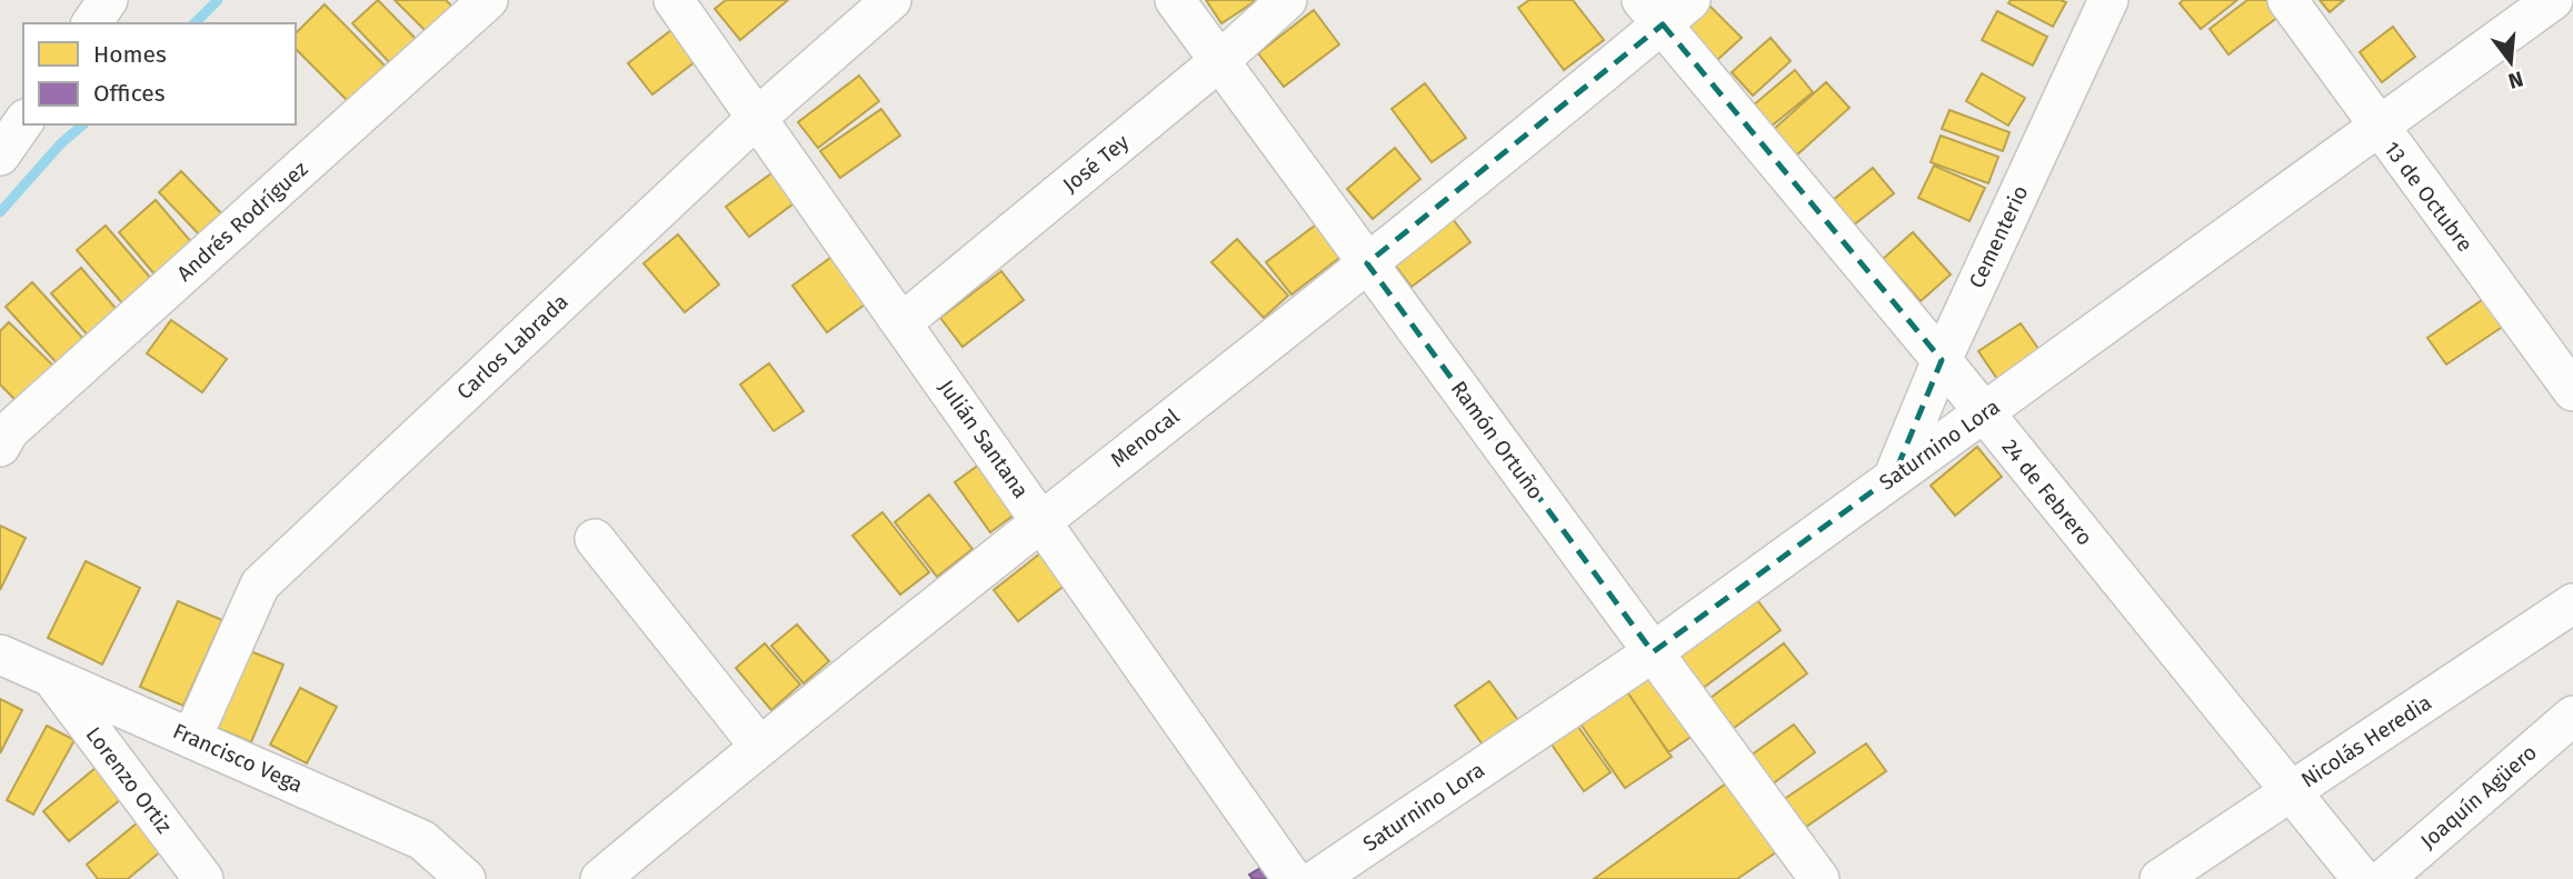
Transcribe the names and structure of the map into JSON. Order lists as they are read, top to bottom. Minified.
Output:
{"streets":{"street":["José Tey","13 de Octubre","Andrés Rodríguez","Cementerio","Carlos Labrada","Menocal","Julián Santana","Ramón Ortuño","Saturnino Lora","24 de Febrero","Nicolás Heredia","Francisco Vega","Lorenzo Ortiz","Joaquín Agüero"]},"crossings":[["José Tey","Julián Santana"],["José Tey","Ramón Ortuño"],["13 de Octubre","Saturnino Lora"],["Cementerio","Saturnino Lora"],["Cementerio","24 de Febrero"],["Carlos Labrada","Julián Santana"],["Carlos Labrada","Francisco Vega"],["Menocal","Julián Santana"],["Menocal","Ramón Ortuño"],["Menocal","24 de Febrero"],["Ramón Ortuño","Saturnino Lora"],["Saturnino Lora","24 de Febrero"],["24 de Febrero","Nicolás Heredia"],["Francisco Vega","Lorenzo Ortiz"]],"legend":["Homes","Offices"],"north":"bottom"}
